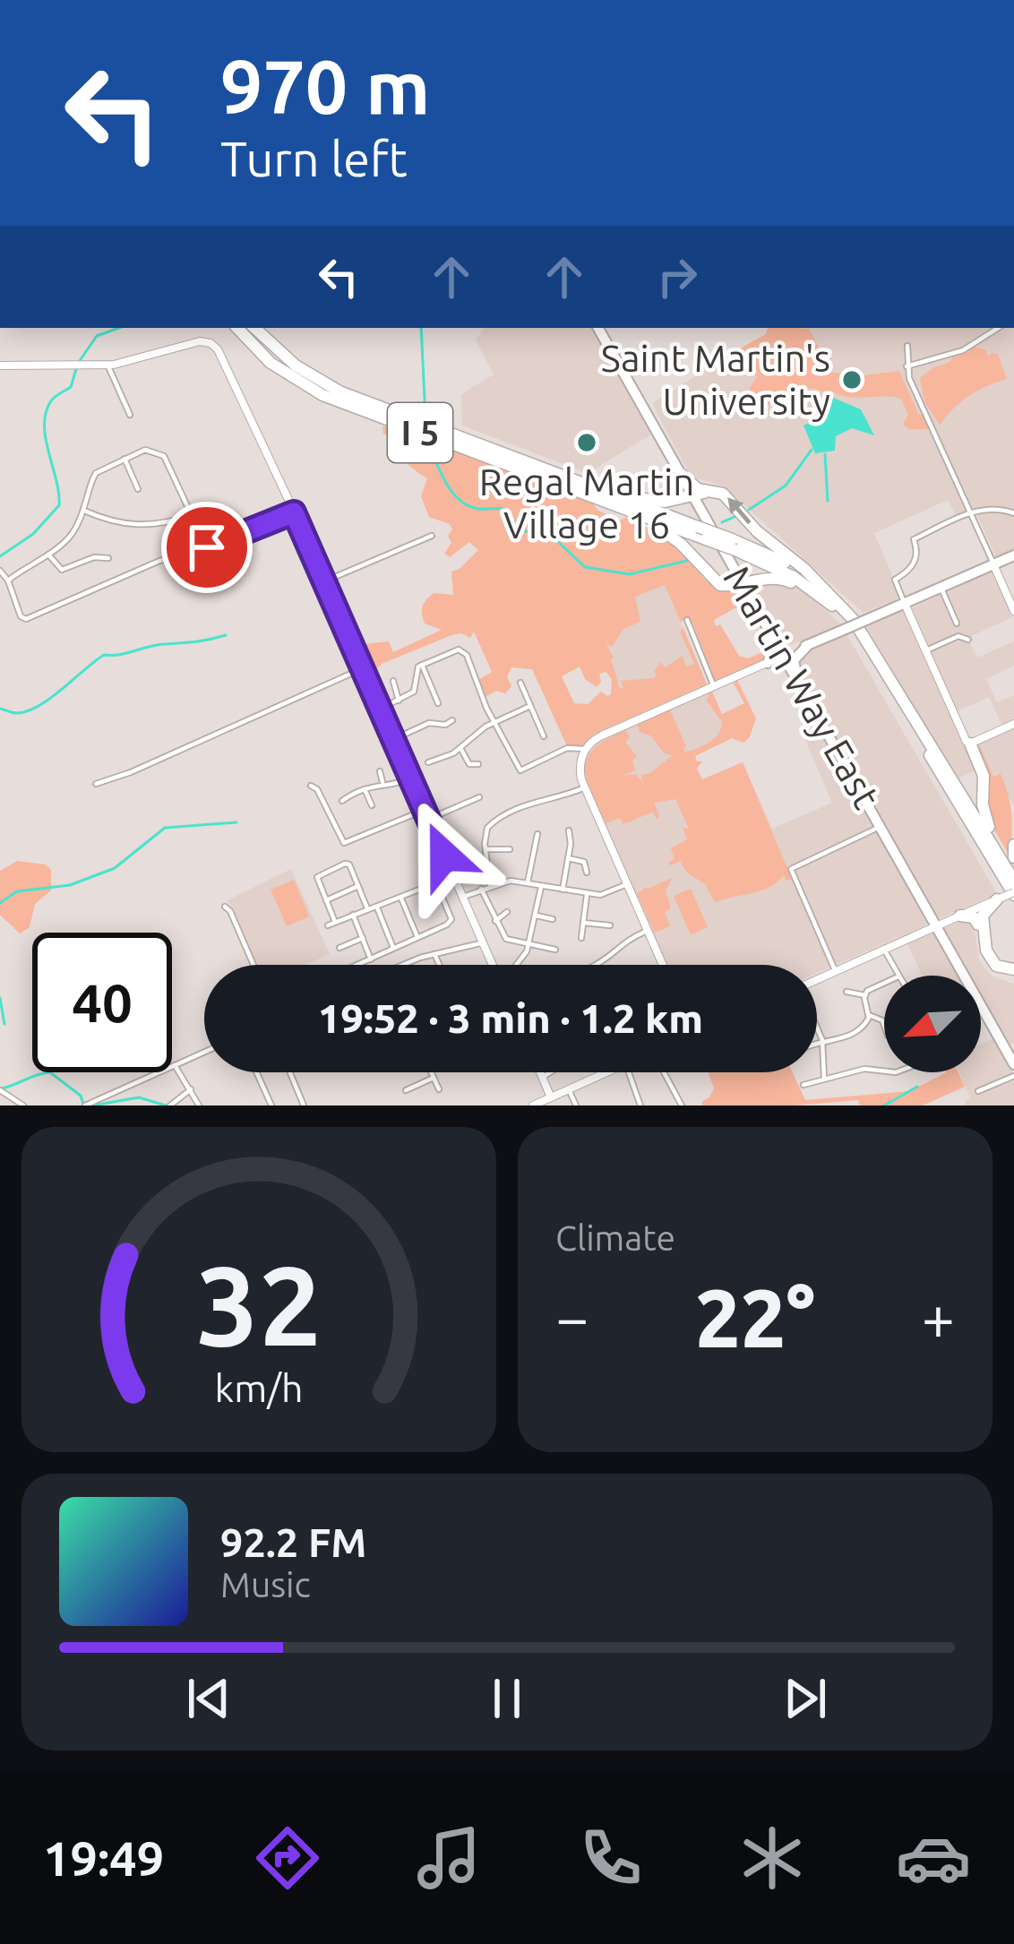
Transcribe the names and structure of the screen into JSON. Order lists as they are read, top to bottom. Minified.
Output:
{"streets":{"highway":["I 5"],"main road":["Martin Way East"]},"places":["Saint Martin's University","Regal Martin Village 16"],"north":"bottom left","page":{"turn":["970 m","Turn left"],"limit":"40","trip":"19:52 · 3 min · 1.2 km","tile":"Climate","heat":["−","22°","+"],"song":["92.2 FM","Music"],"tabs":"19:49","gauge":["32","km/h"]}}
